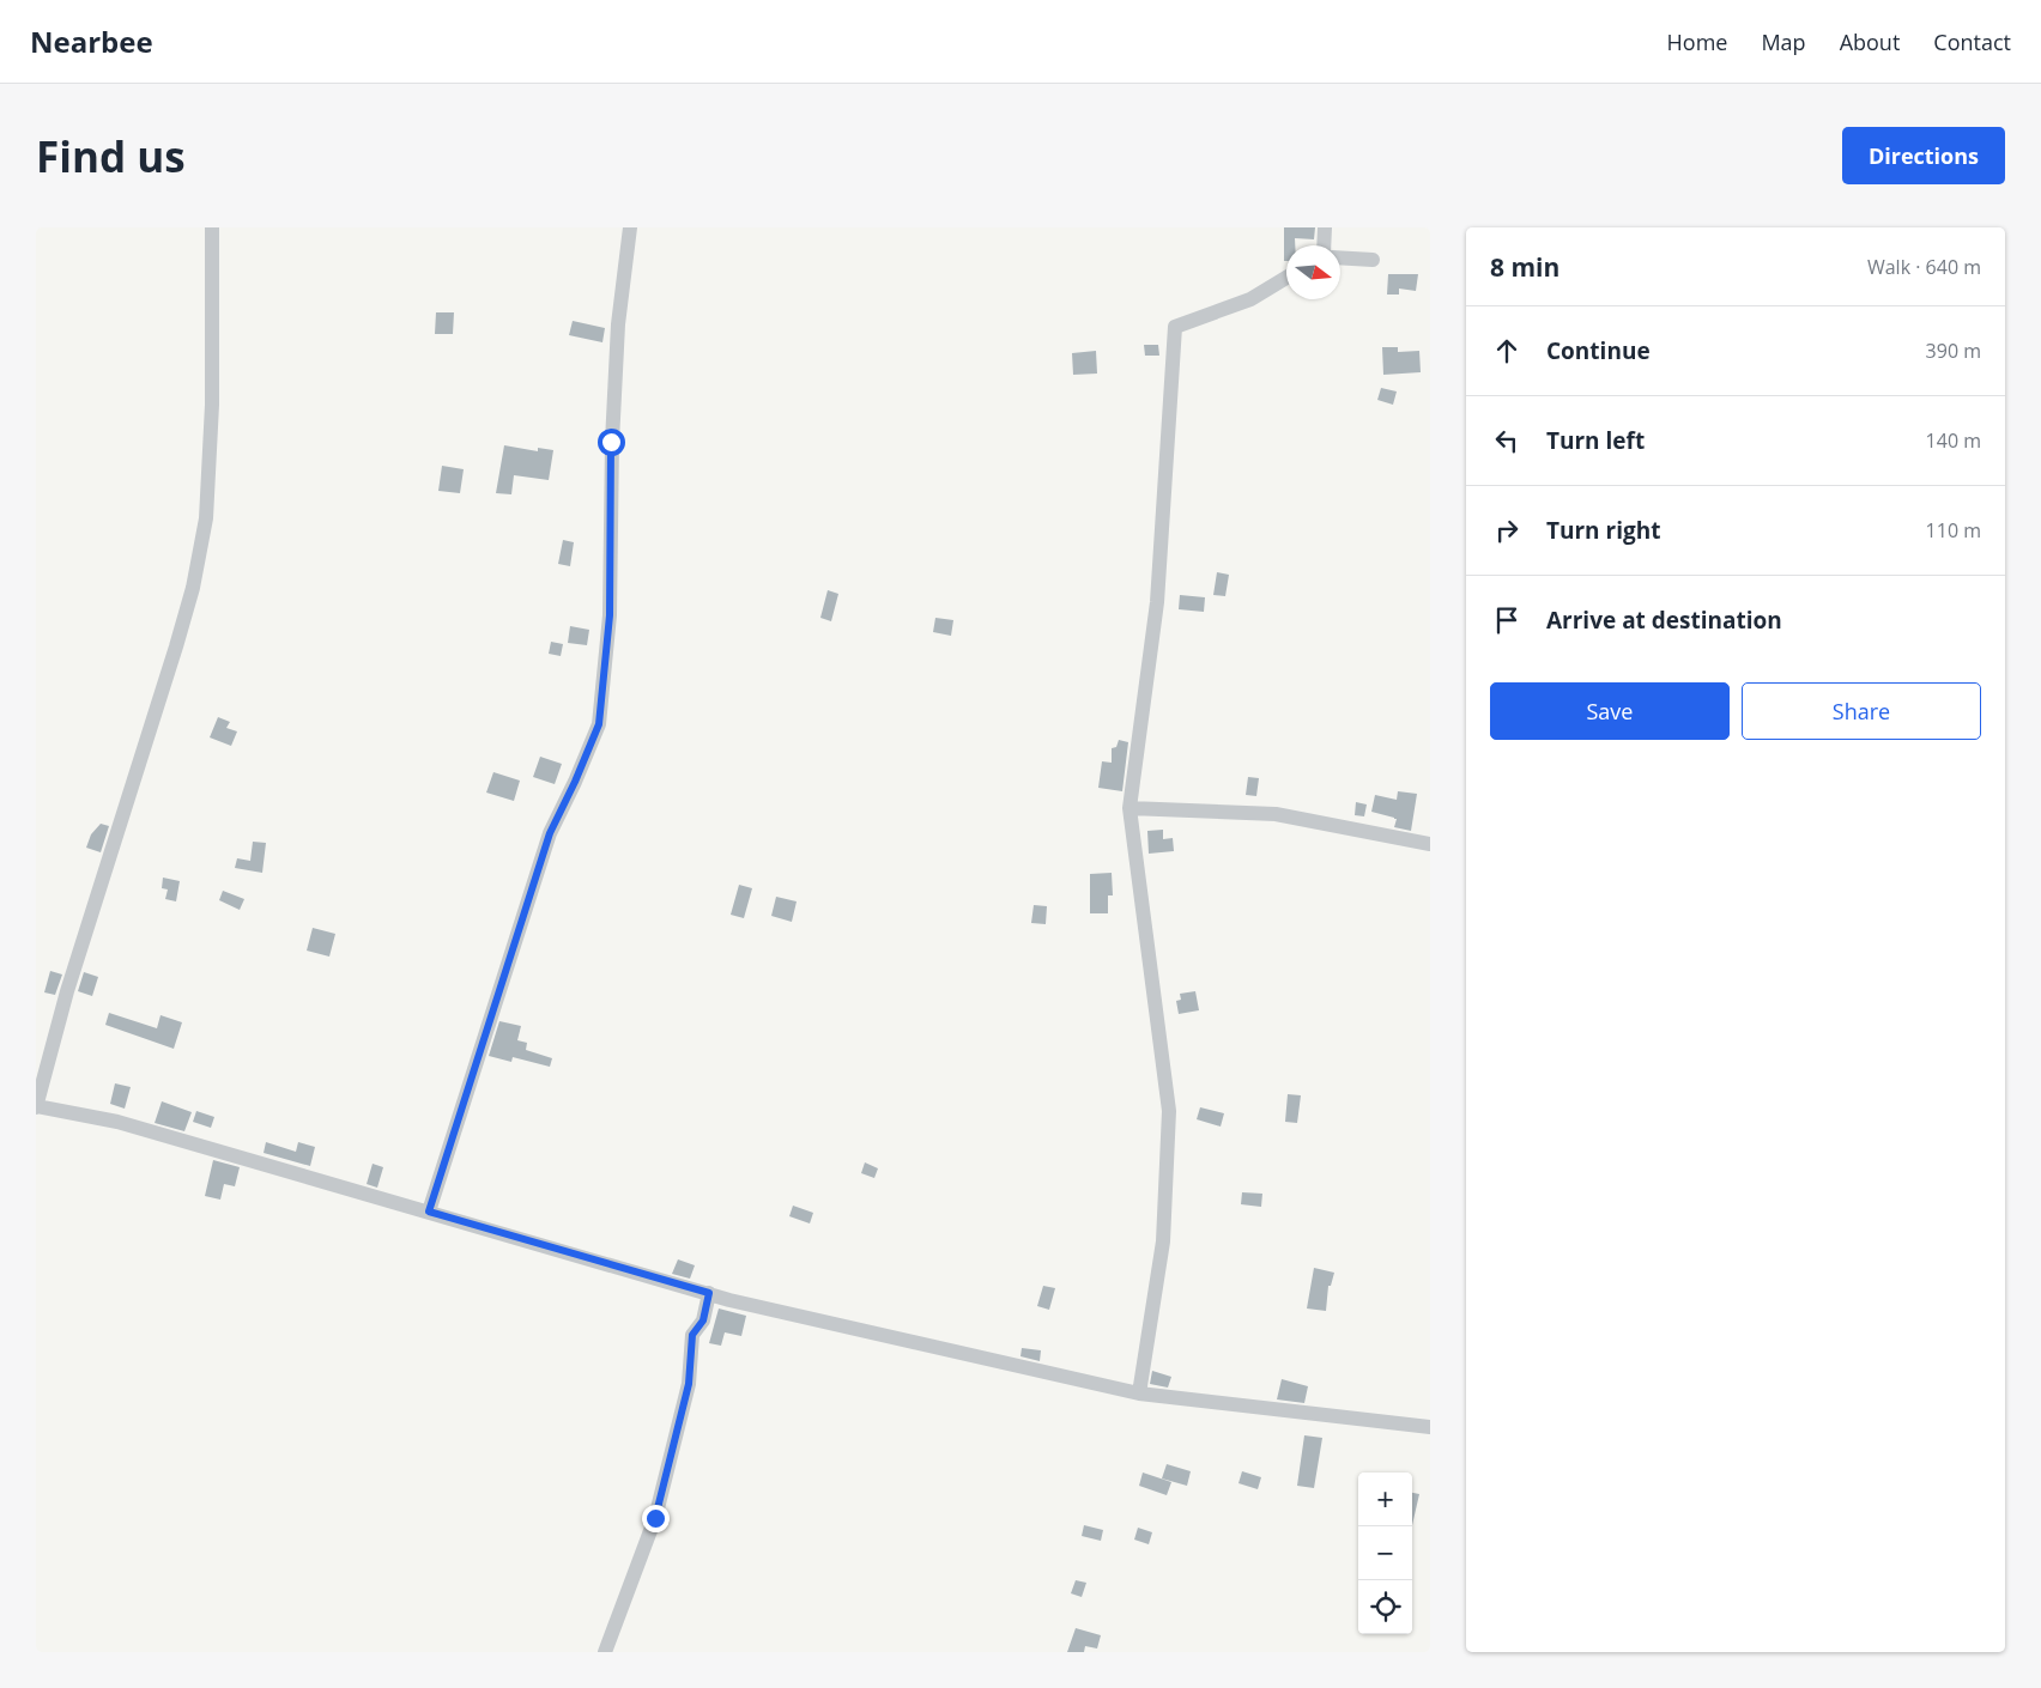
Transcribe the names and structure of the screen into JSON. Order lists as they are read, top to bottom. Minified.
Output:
{"north":"right","page":{"header":"Nearbee","nav":["Home","Map","About","Contact"],"buttons":["Directions",["Save","Share"]],"title":"Find us","heading":["8 min","Walk · 640 m"],"list":[["Continue","390 m"],["Turn left","140 m"],["Turn right","110 m"],"Arrive at destination"],"map_buttons":["+","−"]}}
